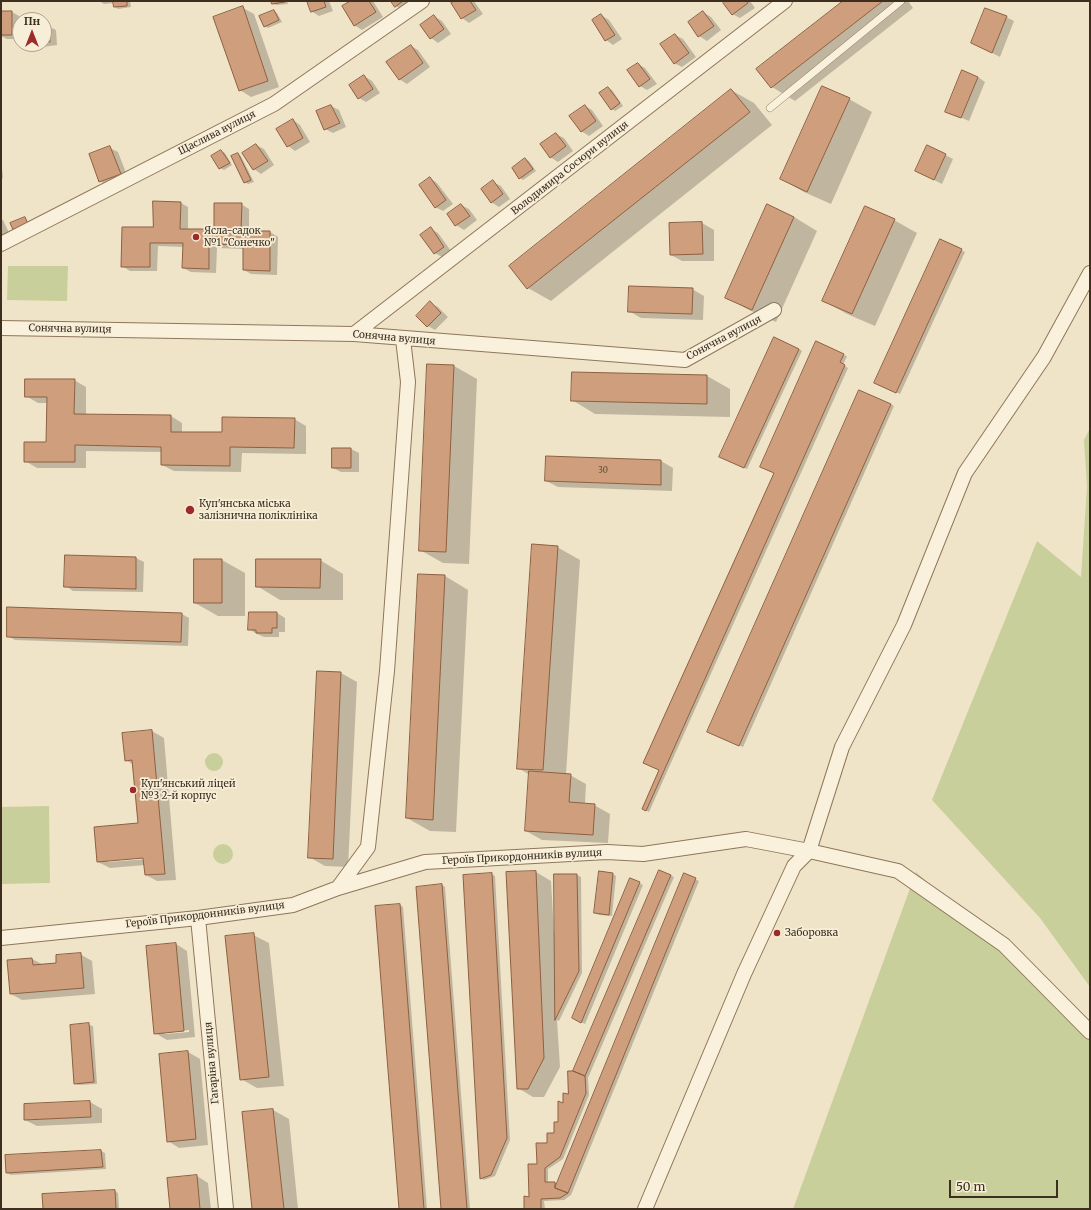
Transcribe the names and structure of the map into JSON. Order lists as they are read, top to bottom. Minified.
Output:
{"streets":{"street":["Щаслива вулиця","Володимира Сосюри вулиця","Сонячна вулиця","Героїв Прикордонників вулиця","Гагаріна вулиця"]},"crossings":[["Володимира Сосюри вулиця","Сонячна вулиця"],["Героїв Прикордонників вулиця","Гагаріна вулиця"]],"places":["Ясла-садок №1 \"Сонечко\"","Куп'янська міська залізнична поліклініка","Куп'янський ліцей №3 2-й корпус","Заборовка"],"house_numbers":["30"],"scale_bar":"50 m","north":"top"}
